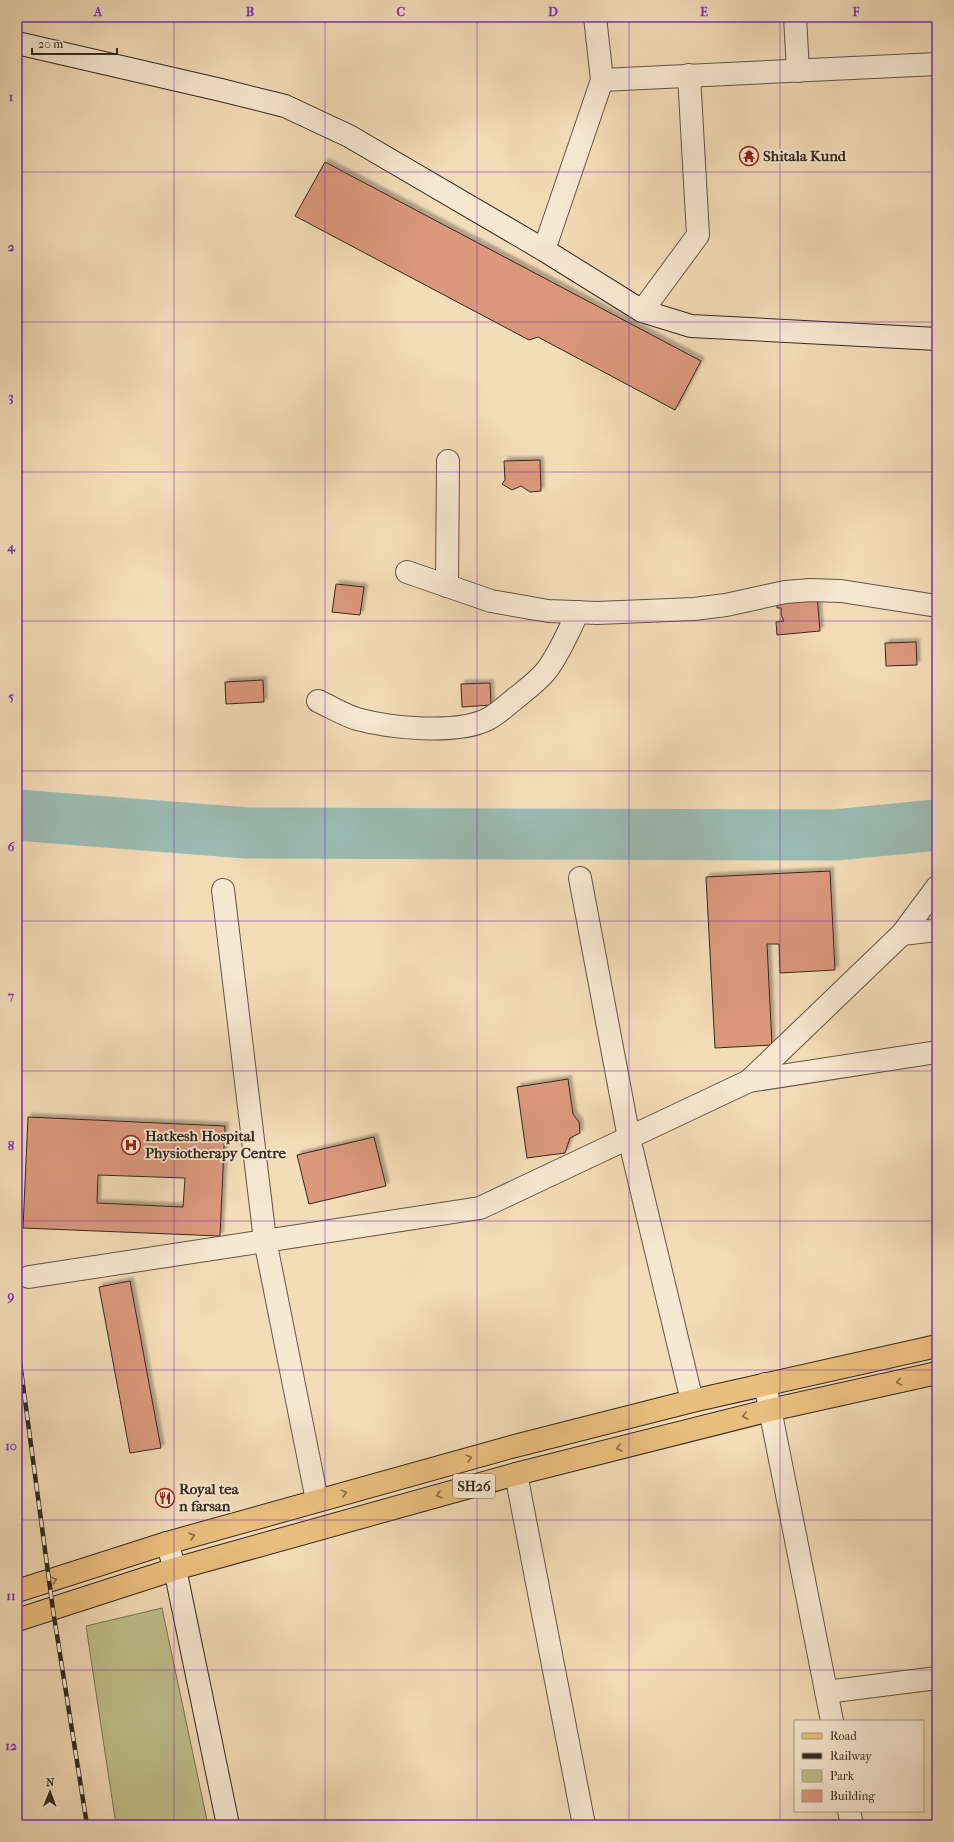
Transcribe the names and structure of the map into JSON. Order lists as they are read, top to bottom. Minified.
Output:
{"streets":{"main road":["SH26"]},"places":{"temple":["Shitala Kund"],"hospital":["Hatkesh Hospital Physiotherapy Centre"],"restaurant":["Royal tea n farsan"]},"legend":["Road","Railway","Park","Building"],"scale_bar":"20 m","north":"top","grid":{"columns":["A","B","C","D","E","F"],"rows":["1","2","3","4","5","6","7","8","9","10","11","12"]}}
